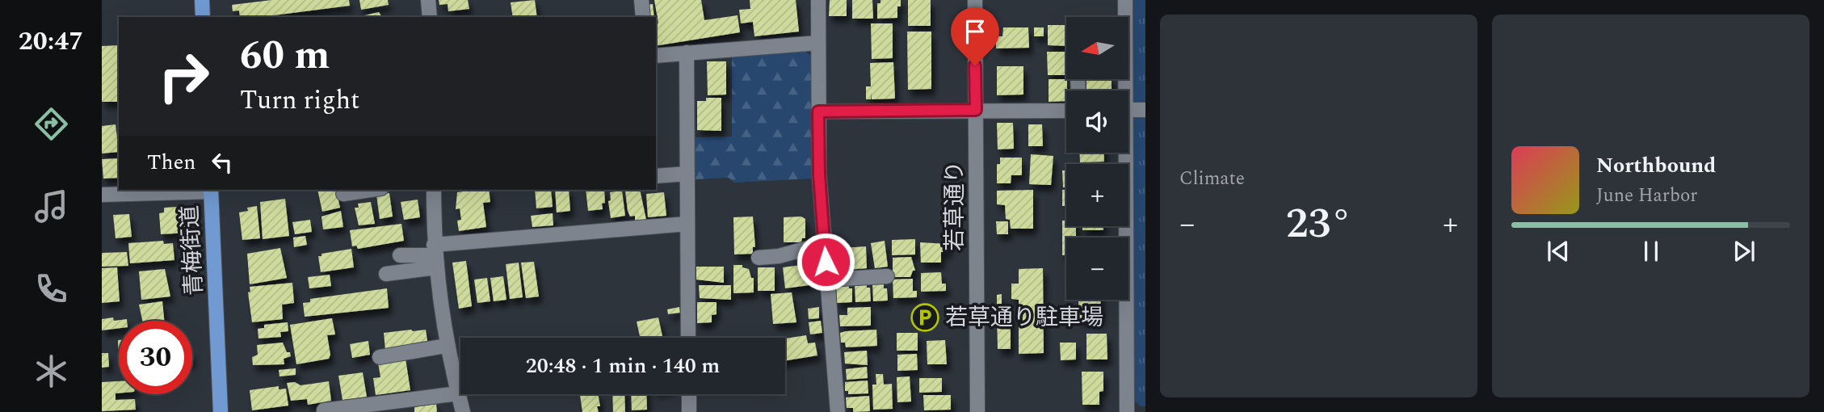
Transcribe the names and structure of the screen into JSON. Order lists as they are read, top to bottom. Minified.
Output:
{"streets":{"main road":["青梅街道"],"street":["若草通り"]},"places":{"parking":["若草通り駐車場"]},"north":"left","page":{"tabs":"20:47","tile":"Climate","map_buttons":["+","−"],"turn":["60 m","Turn right"],"then":"Then","song":["Northbound","June Harbor"],"heat":["−","23°","+"],"limit":"30","trip":"20:48 · 1 min · 140 m"}}
